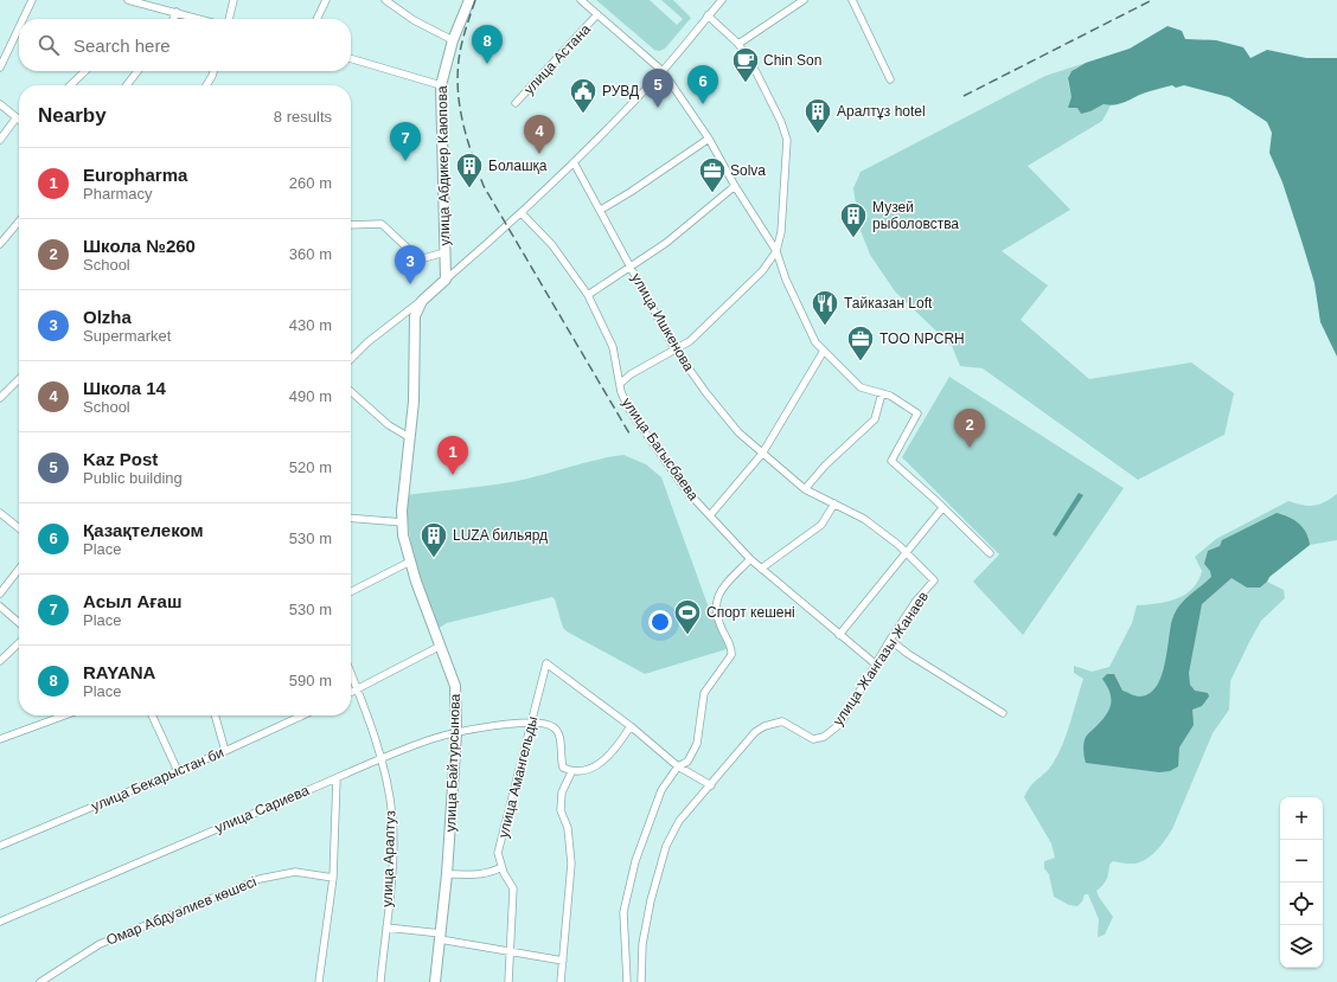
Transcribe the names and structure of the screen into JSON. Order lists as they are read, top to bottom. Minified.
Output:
{"streets":{"street":["улица Астана","улица Абдикер Каюпова","улица Ишкенова","улица Багысбаева","улица Жангазы Жанаев","улица Байтурсынова","улица Амангельды","улица Бекарыстан би","улица Сариева","улица Аралтуз","Омар Абдуәлиев көшесі"]},"crossings":[["улица Ишкенова","улица Жангазы Жанаев"],["улица Багысбаева","улица Жангазы Жанаев"],["улица Байтурсынова","улица Сариева"],["улица Амангельды","улица Сариева"],["улица Сариева","улица Аралтуз"]],"places":{"cafe":["Chin Son"],"public building":["РУВД"],"building":["Аралтұз hotel","Болашқа","Музей рыболовства","LUZA бильярд"],"office":["Solva","TOO NPCRH"],"restaurant":["Тайказан Loft"],"sports":["Спорт кешені"]},"page":{"search":"Search here","pins":["8","6","5","4","7","3","2","1"],"heading":["Nearby","8 results"],"list":[{"mark":"1","name":"Europharma","note":"Pharmacy","value":"260 m"},{"mark":"2","name":"Школа №260","note":"School","value":"360 m"},{"mark":"3","name":"Olzha","note":"Supermarket","value":"430 m"},{"mark":"4","name":"Школа 14","note":"School","value":"490 m"},{"mark":"5","name":"Kaz Post","note":"Public building","value":"520 m"},{"mark":"6","name":"Қазақтелеком","note":"Place","value":"530 m"},{"mark":"7","name":"Асыл Ағаш","note":"Place","value":"530 m"},{"mark":"8","name":"RAYANA","note":"Place","value":"590 m"}],"map_buttons":["+","−"]}}
